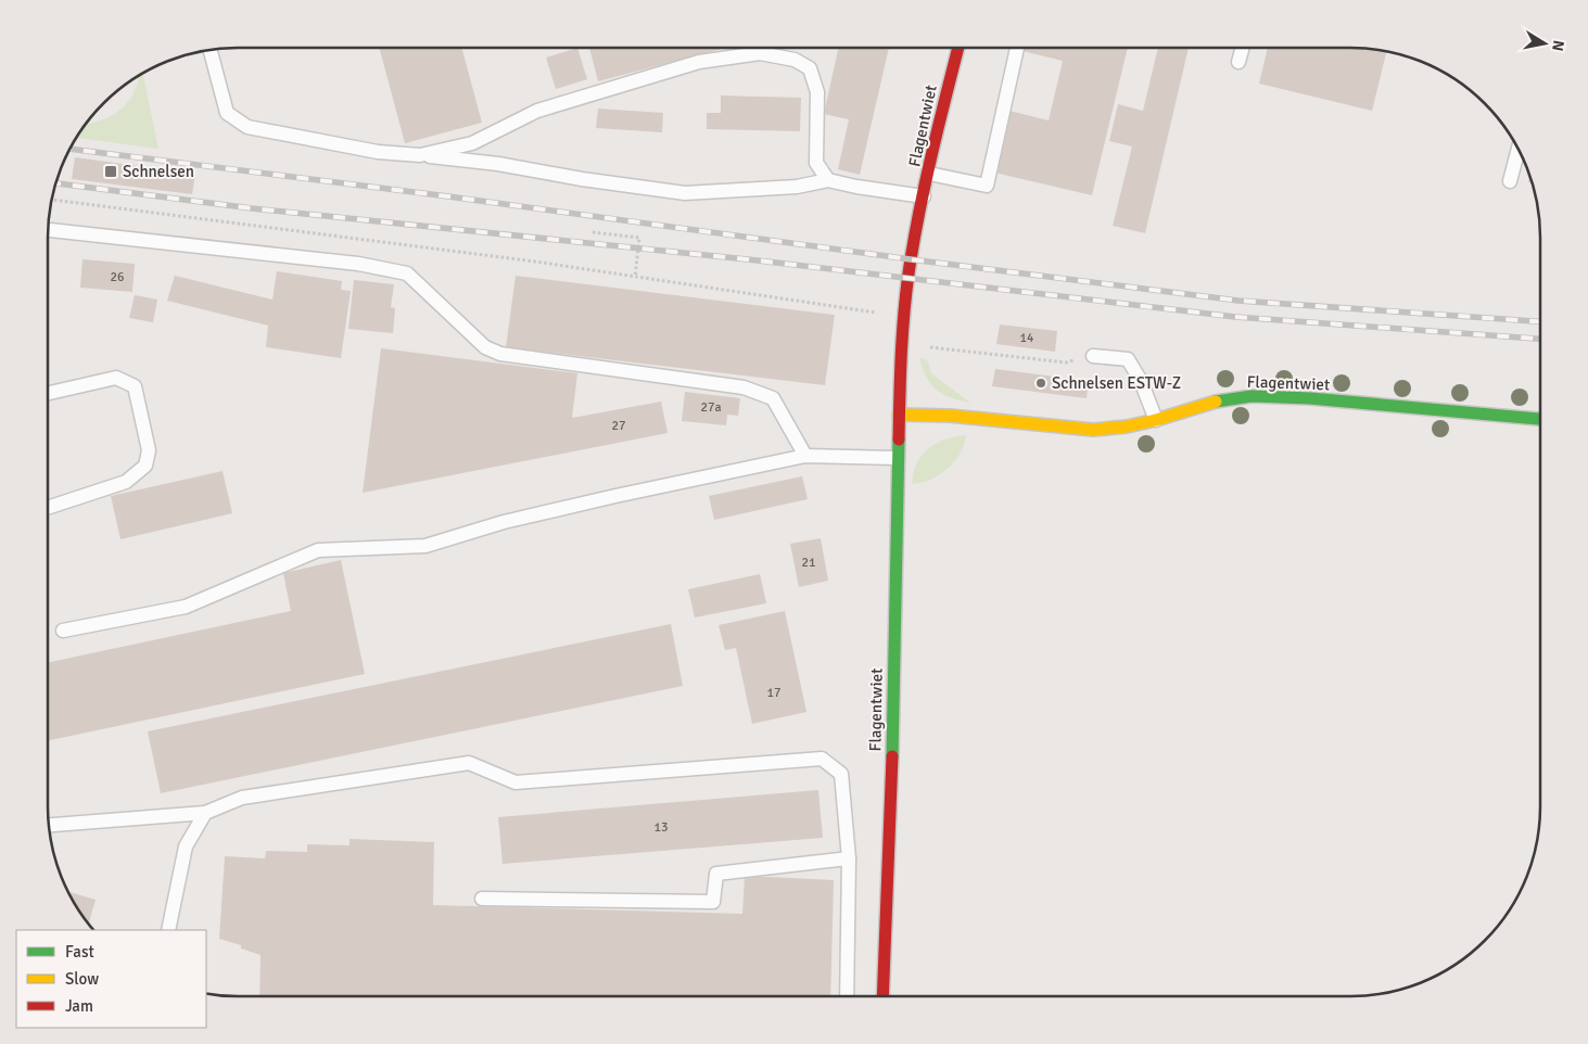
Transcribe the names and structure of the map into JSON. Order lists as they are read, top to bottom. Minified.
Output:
{"streets":{"street":["Flagentwiet"]},"places":{"transit":["Schnelsen"],"other":["Schnelsen ESTW-Z"]},"house_numbers":["26","14","27a","27","21","17","13"],"legend":["Fast","Slow","Jam"],"north":"right"}
